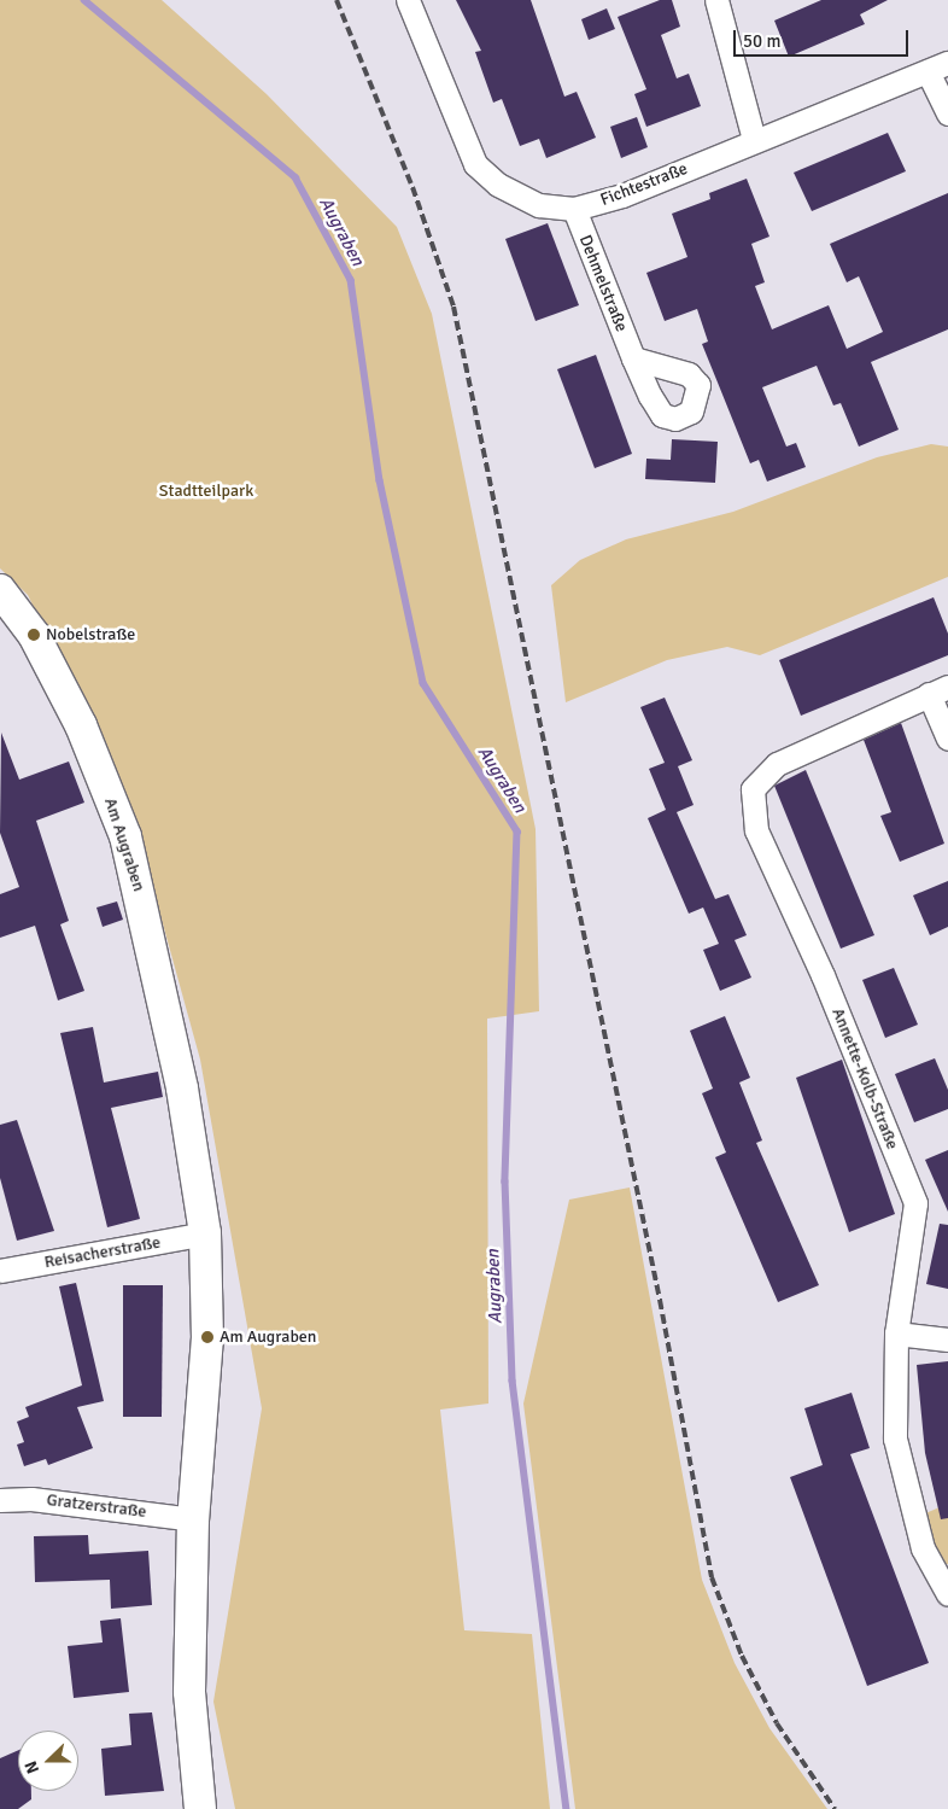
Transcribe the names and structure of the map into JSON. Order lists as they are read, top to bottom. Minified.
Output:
{"streets":{"street":["Fichtestraße","Dehmelstraße","Am Augraben","Annette-Kolb-Straße","Reisacherstraße","Gratzerstraße"]},"crossings":[["Fichtestraße","Dehmelstraße"],["Am Augraben","Reisacherstraße"],["Am Augraben","Gratzerstraße"]],"water":["Augraben"],"parks":["Stadtteilpark"],"places":["Nobelstraße","Am Augraben"],"scale_bar":"50 m","north":"left"}
